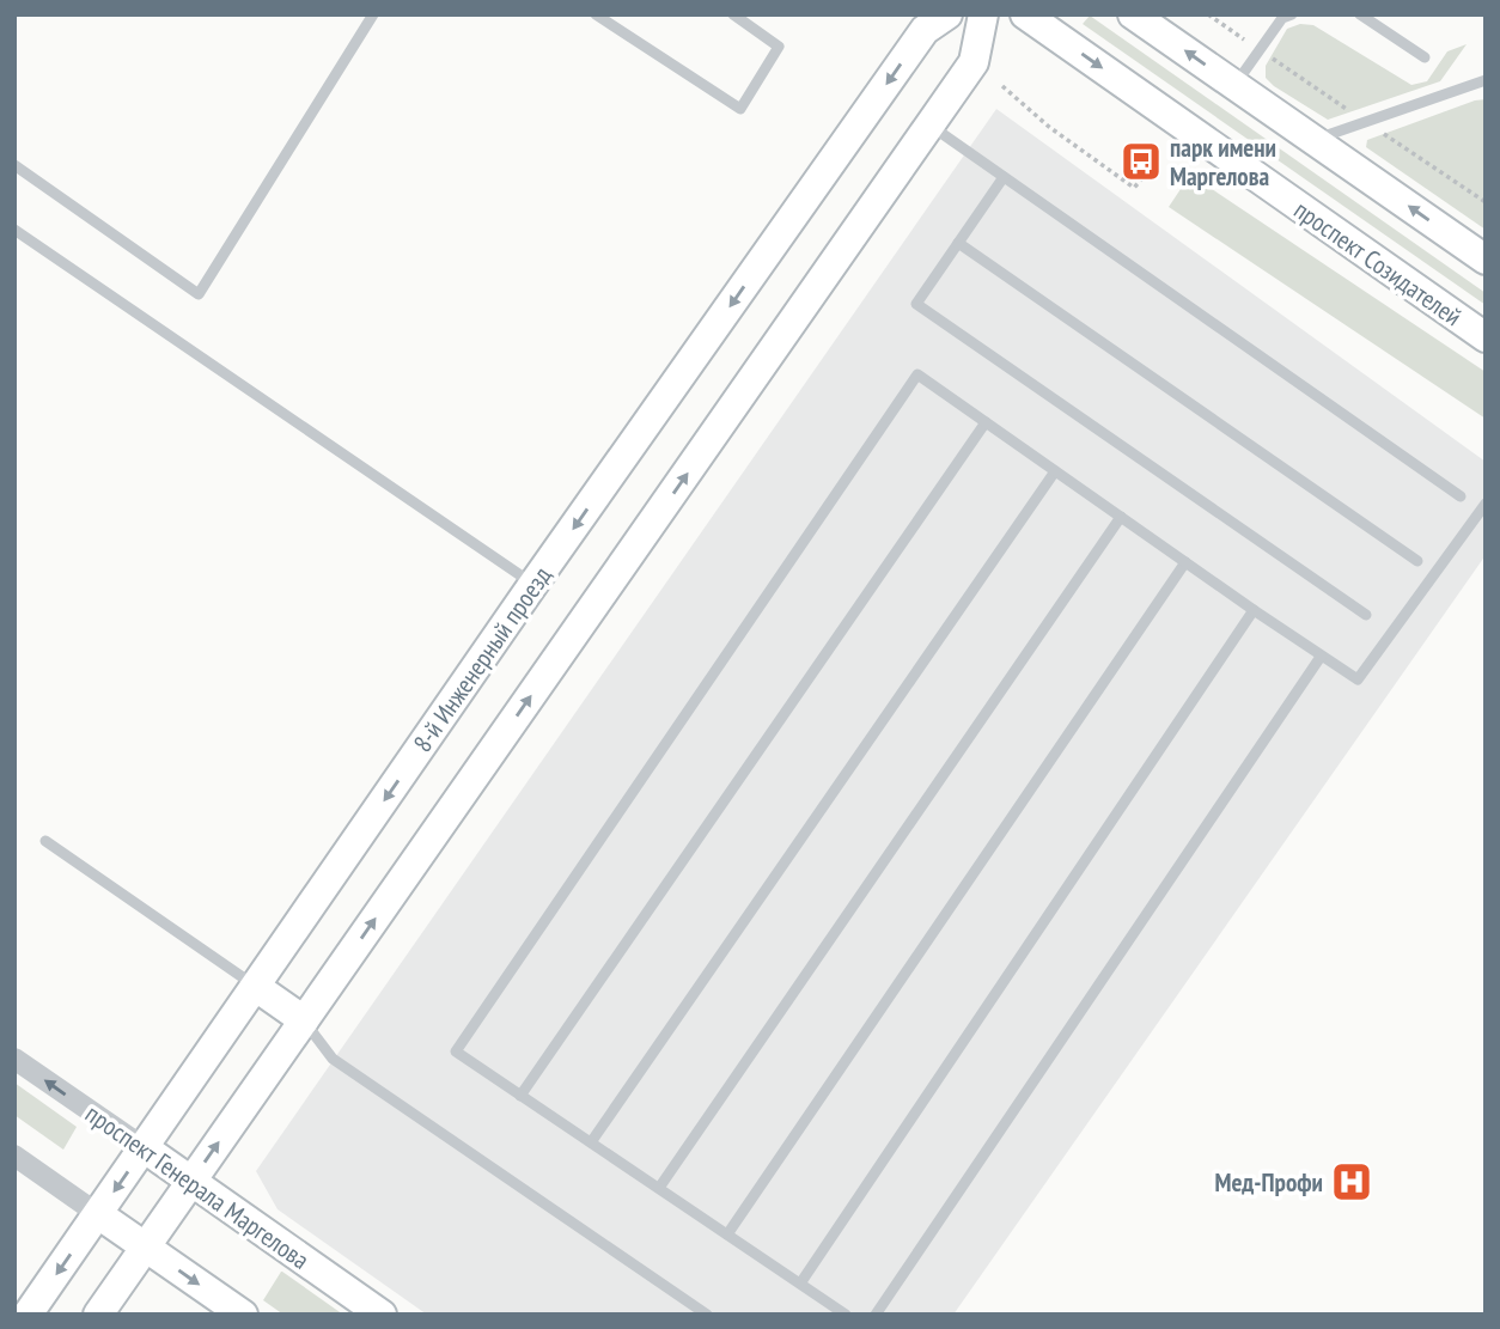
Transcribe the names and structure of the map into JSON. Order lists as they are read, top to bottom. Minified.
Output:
{"streets":{"street":["проспект Созидателей","8-й Инженерный проезд","проспект Генерала Маргелова"]},"crossings":[["8-й Инженерный проезд","проспект Генерала Маргелова"]],"places":{"bus stop":["парк имени Маргелова"],"hospital":["Мед-Профи"]}}
